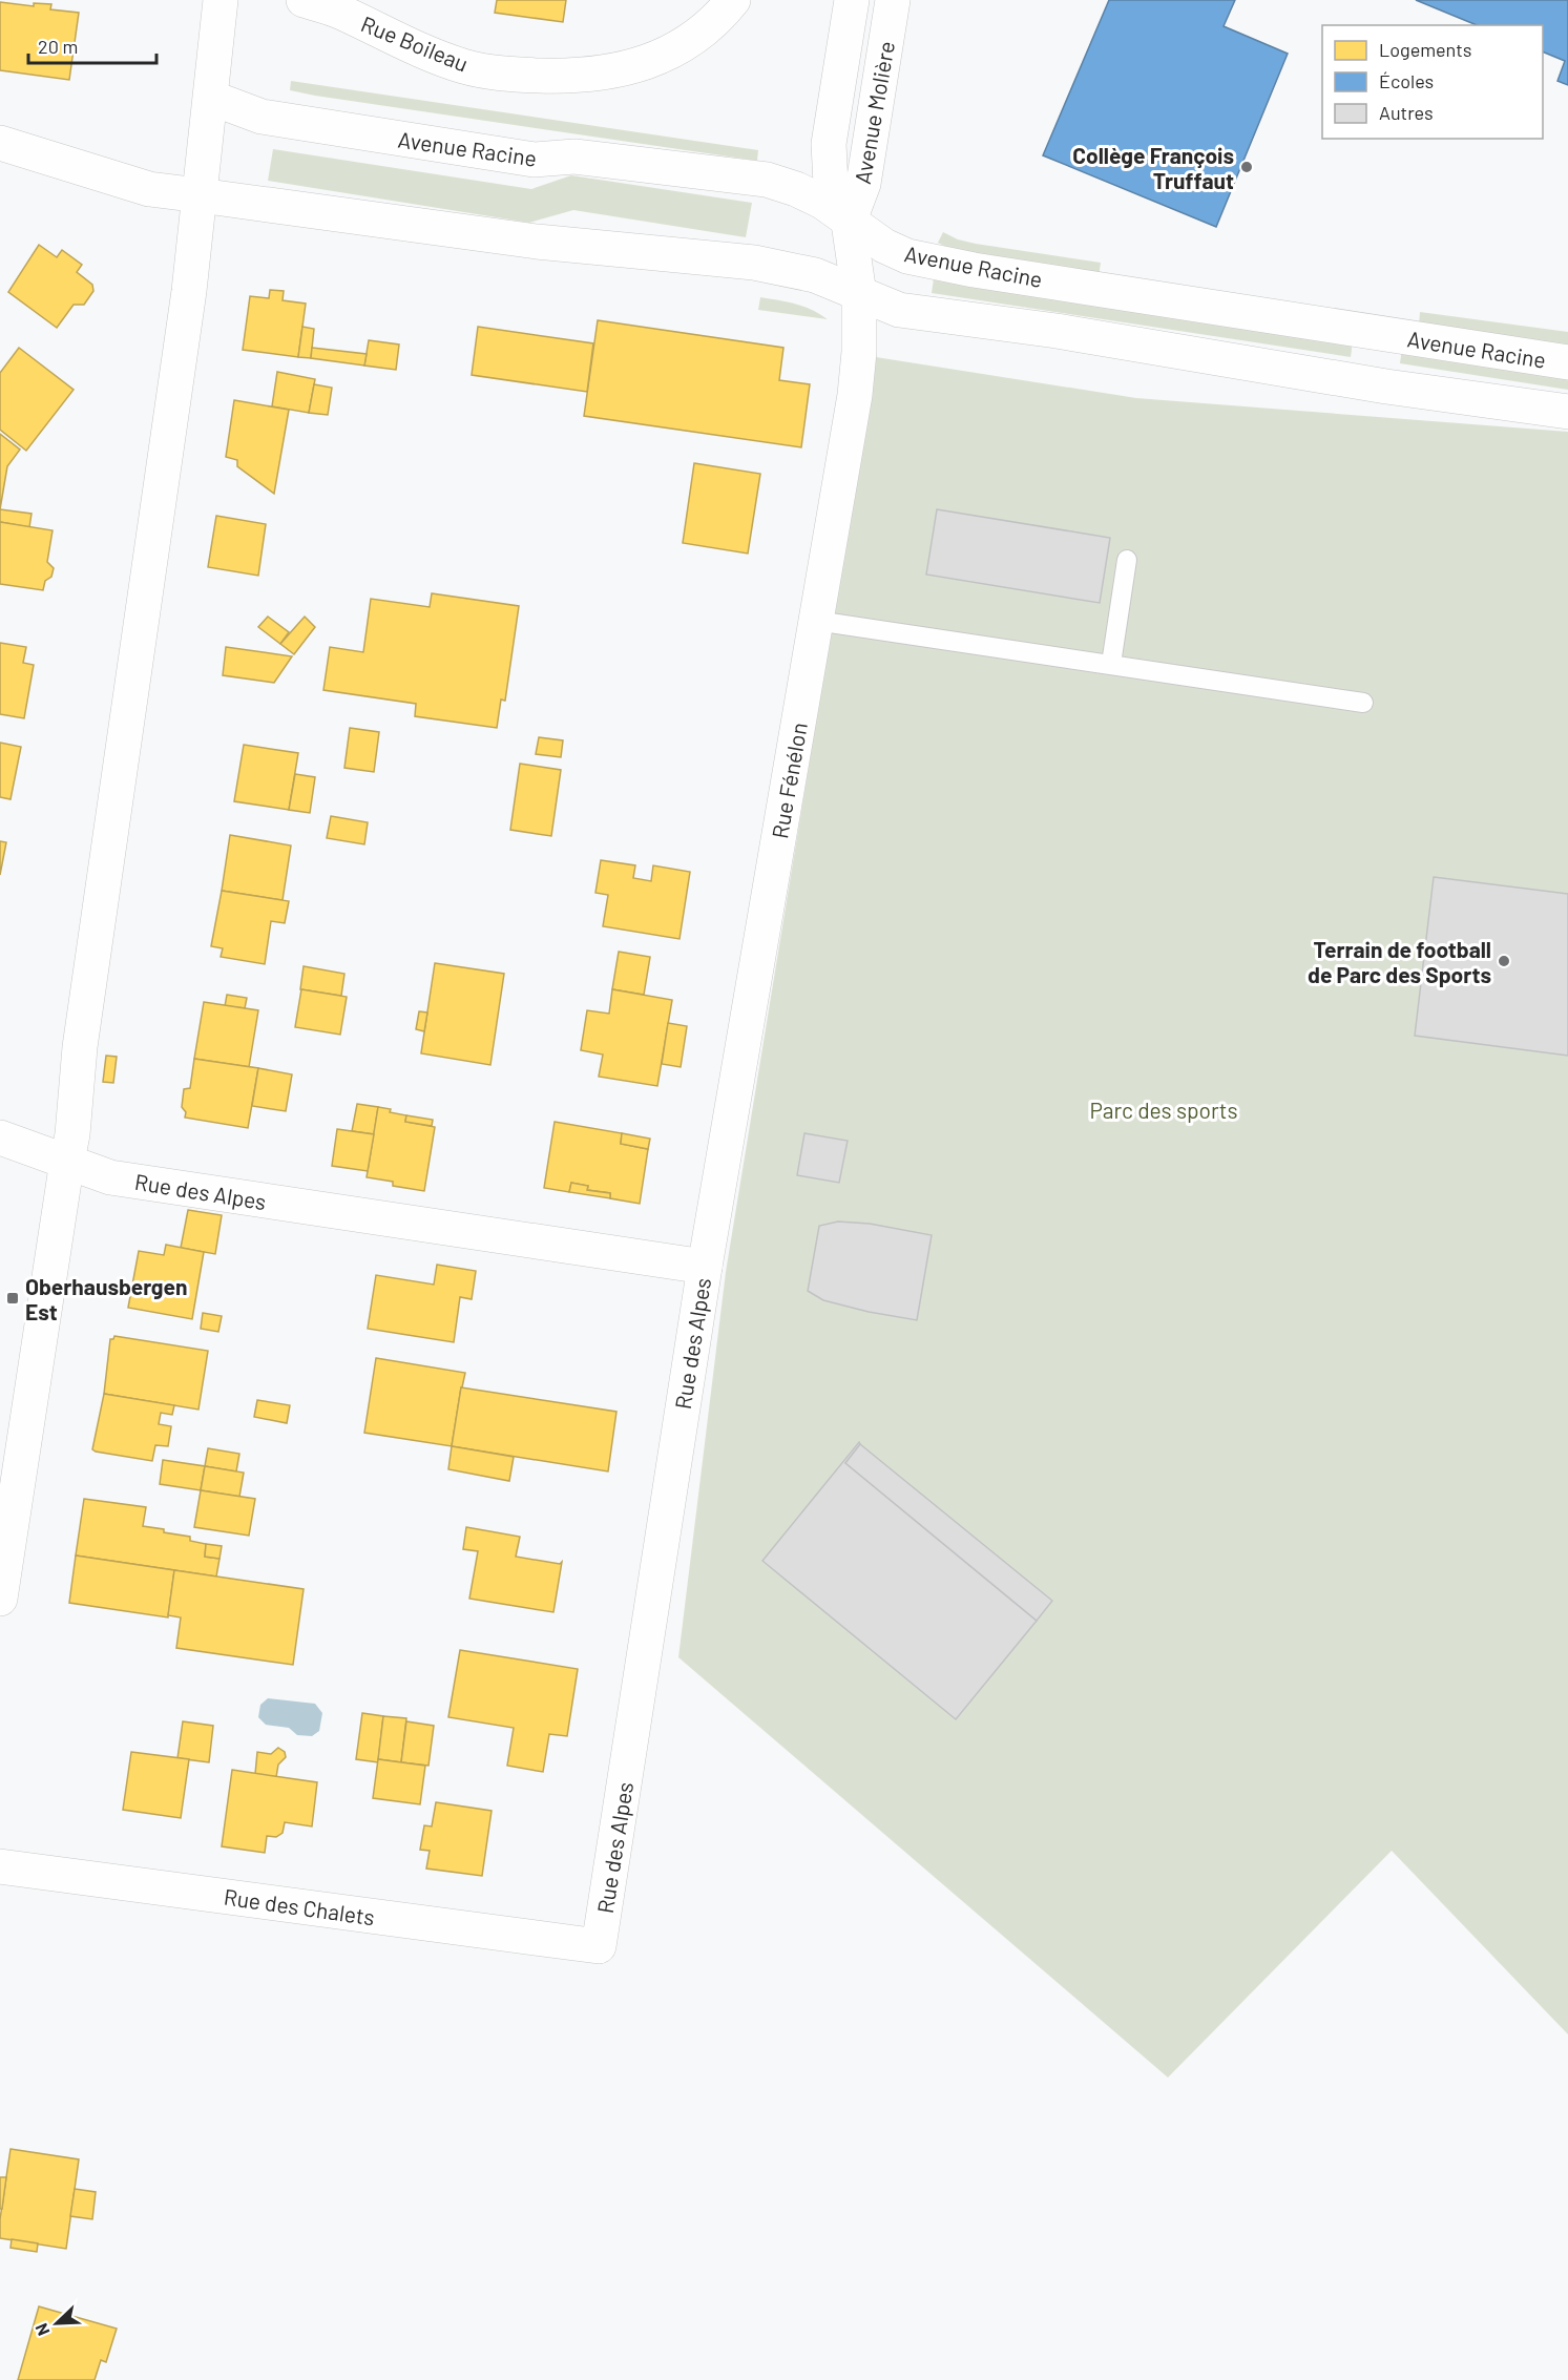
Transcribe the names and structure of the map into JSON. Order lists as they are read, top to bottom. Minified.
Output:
{"streets":{"street":["Rue Boileau","Avenue Molière","Avenue Racine","Rue Fénélon","Rue des Alpes","Rue des Chalets"]},"crossings":[["Avenue Molière","Avenue Racine"],["Avenue Molière","Rue Fénélon"],["Rue Fénélon","Rue des Alpes"],["Rue des Alpes","Rue des Chalets"]],"parks":["Parc des sports"],"places":{"other":["Collège François Truffaut","Terrain de football de Parc des Sports"],"transit":["Oberhausbergen Est"]},"legend":["Logements","Écoles","Autres"],"scale_bar":"20 m","north":"bottom left"}
